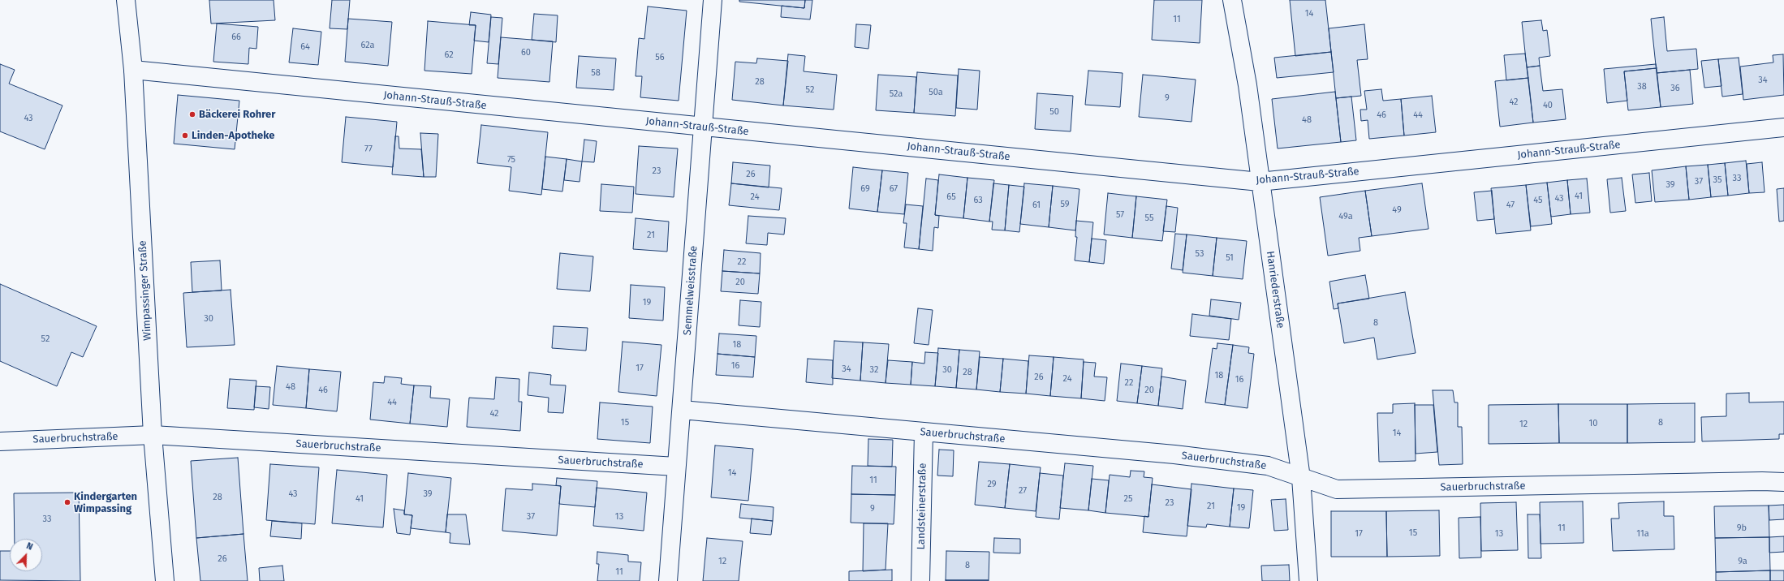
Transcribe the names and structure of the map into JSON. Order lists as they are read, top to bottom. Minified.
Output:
{"streets":{"street":["Johann-Strauß-Straße","Hanriederstraße","Wimpassinger Straße","Semmelweisstraße","Sauerbruchstraße","Landsteinerstraße"]},"crossings":[["Johann-Strauß-Straße","Hanriederstraße"],["Johann-Strauß-Straße","Wimpassinger Straße"],["Johann-Strauß-Straße","Semmelweisstraße"],["Hanriederstraße","Sauerbruchstraße"],["Wimpassinger Straße","Sauerbruchstraße"],["Semmelweisstraße","Sauerbruchstraße"],["Sauerbruchstraße","Landsteinerstraße"]],"places":["Bäckerei Rohrer","Linden-Apotheke","Kindergarten Wimpassing"],"house_numbers":["14","11","66","62a","64","60","62","56","58","34","28","38","36","52","50a","52a","9","42","40","50","46","44","43","48","77","75","23","26","33","35","37","39","69","67","41","24","65","43","63","45","59","61","47","49","57","49a","55","21","53","51","22","20","19","30","8","52","18","16","17","34","32","30","28","18","26","24","16","22","48","46","20","44","42","15","8","10","12","14","14","11","29","27","43","39","28","41","25","23","21","19","9","37","13","33","11","9b","15","17","13","11a","26","12","9a","8","11"],"north":"top right"}
